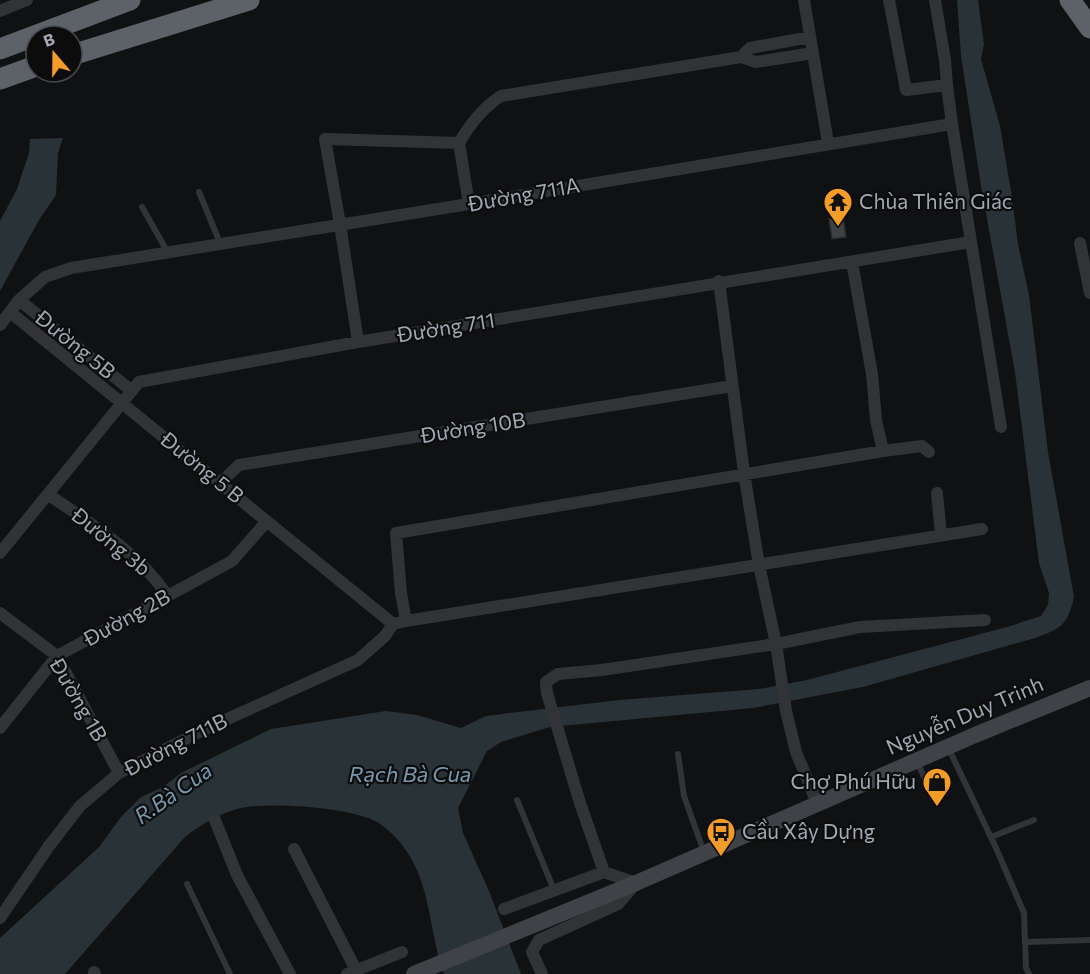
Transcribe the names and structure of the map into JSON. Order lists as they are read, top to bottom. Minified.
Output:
{"streets":{"main road":["Nguyễn Duy Trinh"],"street":["Đường 711A","Đường 711","Đường 5B","Đường 10B","Đường 5 B","Đường 3b","Đường 2B","Đường 1B","Đường 711B"]},"crossings":[["Đường 711A","Đường 5B"],["Đường 711A","Đường 5 B"],["Đường 711","Đường 5B"],["Đường 711","Đường 5 B"],["Đường 711","Đường 3b"],["Đường 10B","Đường 5 B"],["Đường 5 B","Đường 2B"],["Đường 5 B","Đường 711B"],["Đường 3b","Đường 2B"],["Đường 2B","Đường 1B"],["Đường 1B","Đường 711B"]],"water":["Rạch Bà Cua","R.Bà Cua"],"places":{"temple":["Chùa Thiên Giác"],"shop":["Chợ Phú Hữu"],"bus stop":["Cầu Xây Dựng"]},"north":"top"}
